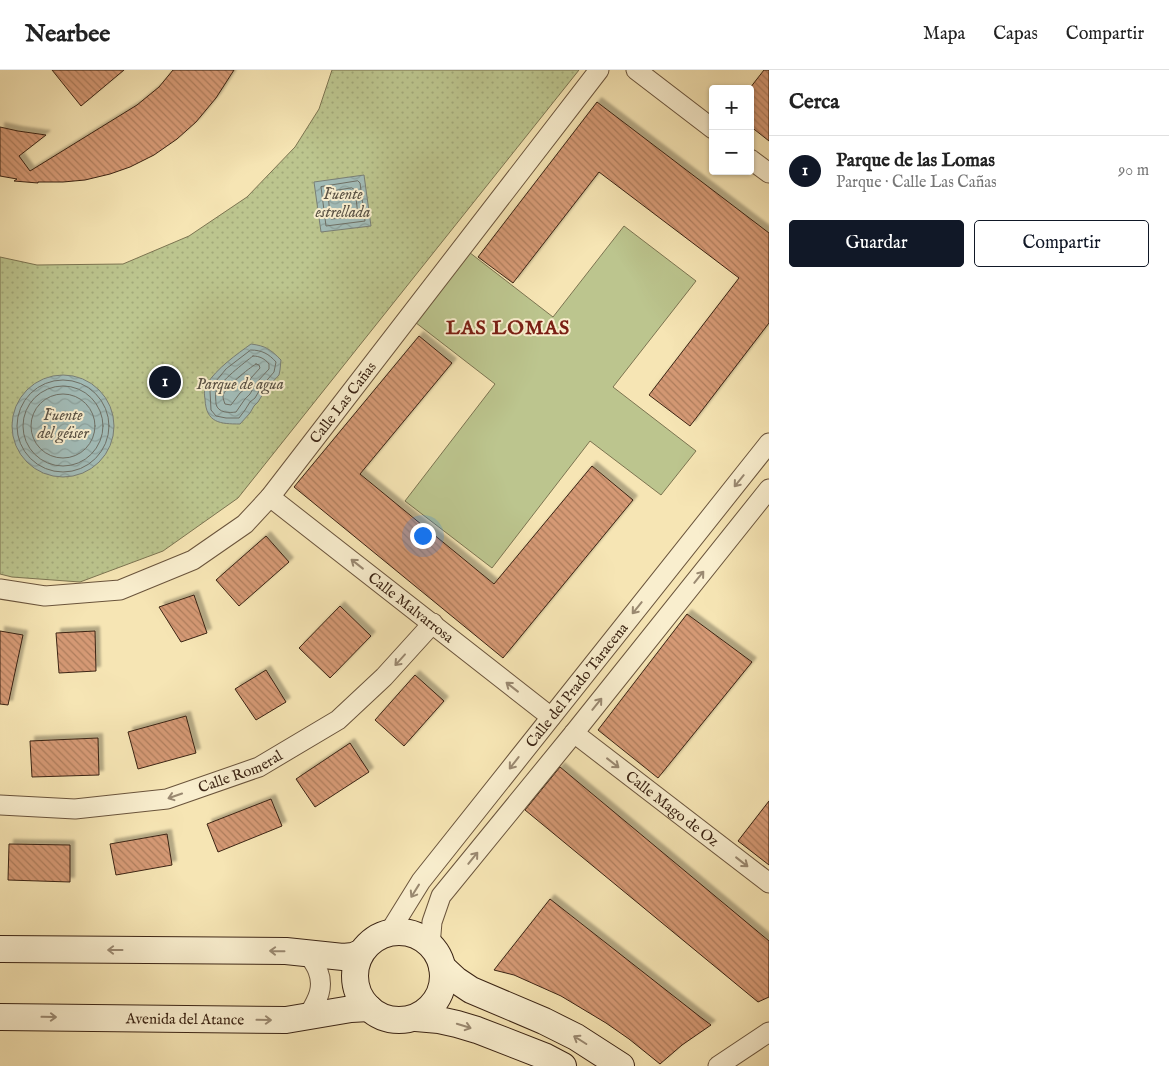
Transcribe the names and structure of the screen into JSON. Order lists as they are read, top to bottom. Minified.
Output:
{"streets":{"main road":["Avenida del Atance"],"street":["Calle Las Cañas","Calle Malvarrosa","Calle del Prado Taracena","Calle Romeral","Calle Mago de Oz"]},"crossings":[["Calle Las Cañas","Calle Malvarrosa"],["Calle Malvarrosa","Calle del Prado Taracena"],["Calle Malvarrosa","Calle Romeral"],["Calle del Prado Taracena","Calle Mago de Oz"],["Calle del Prado Taracena","Avenida del Atance"]],"one_way":["Calle Malvarrosa","Calle Romeral","Calle Mago de Oz"],"districts":["LAS LOMAS"],"water":["Fuente estrellada","Parque de agua","Fuente del géiser"],"page":{"header":"Nearbee","nav":["Mapa","Capas","Compartir"],"heading":"Cerca","map_buttons":["+","−"],"list":[{"mark":"1","name":"Parque de las Lomas","note":"Parque · Calle Las Cañas","value":"90 m"}],"buttons":["Guardar","Compartir"],"pins":"1"}}
